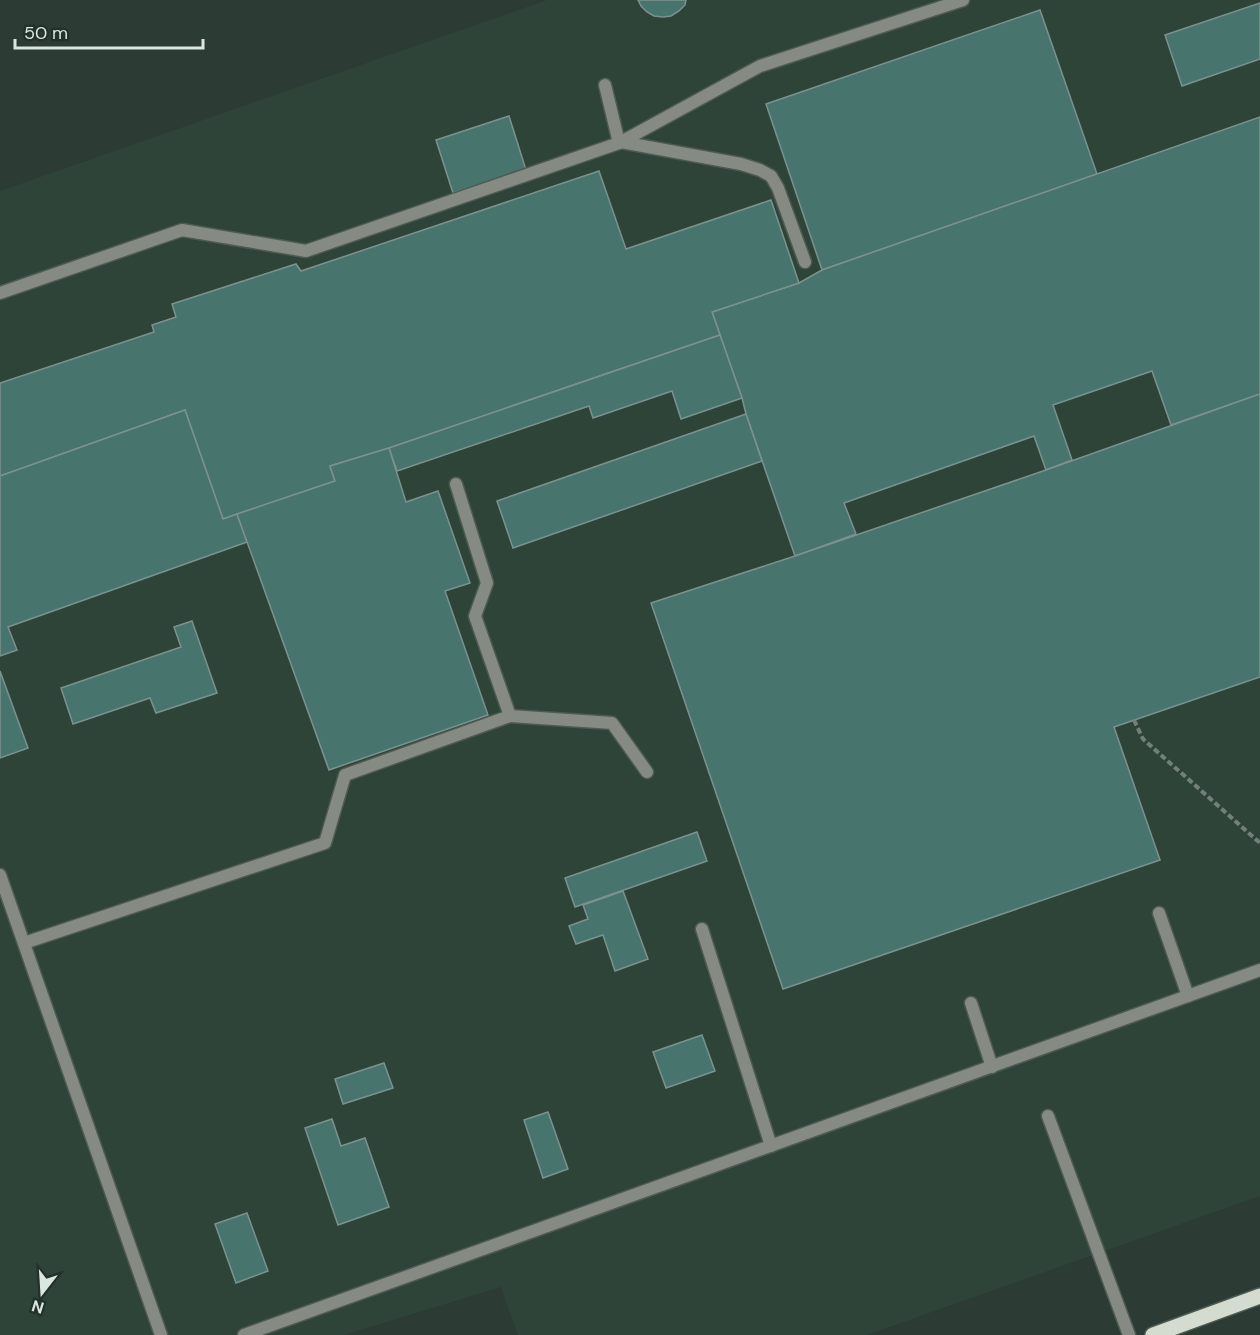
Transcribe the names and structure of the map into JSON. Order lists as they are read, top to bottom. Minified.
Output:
{"scale_bar":"50 m","north":"bottom"}
